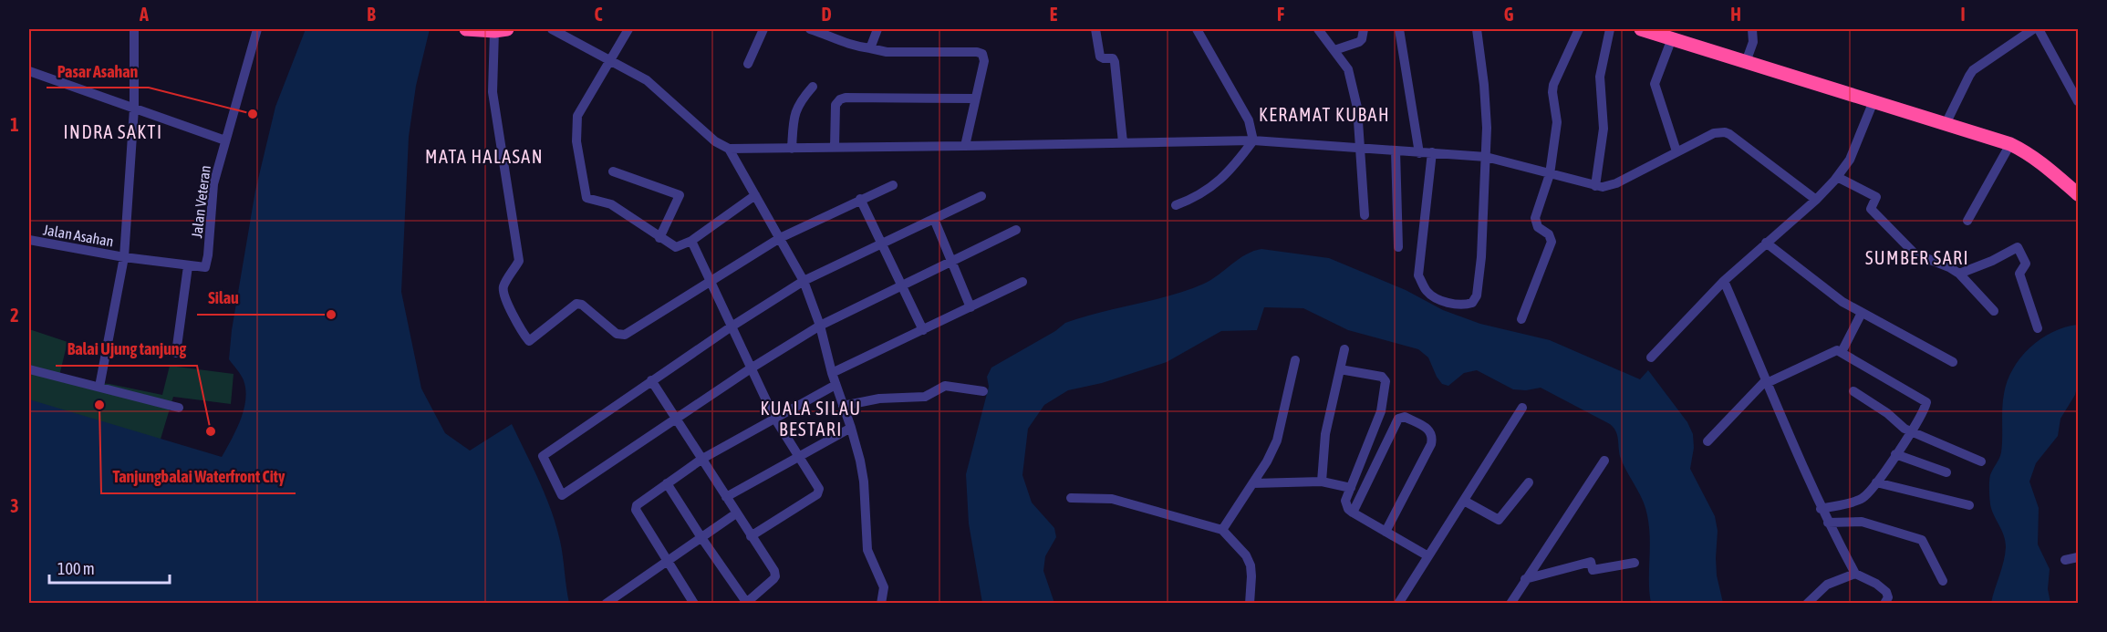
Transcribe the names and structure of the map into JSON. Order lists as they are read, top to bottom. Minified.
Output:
{"streets":{"street":["Jalan Veteran","Jalan Asahan"]},"districts":["KERAMAT KUBAH","INDRA SAKTI","MATA HALASAN","SUMBER SARI","KUALA SILAU BESTARI"],"places":["Pasar Asahan","Silau","Tanjungbalai Waterfront City","Balai Ujung tanjung"],"scale_bar":"100 m","grid":{"columns":["A","B","C","D","E","F","G","H","I"],"rows":["1","2","3"]}}
